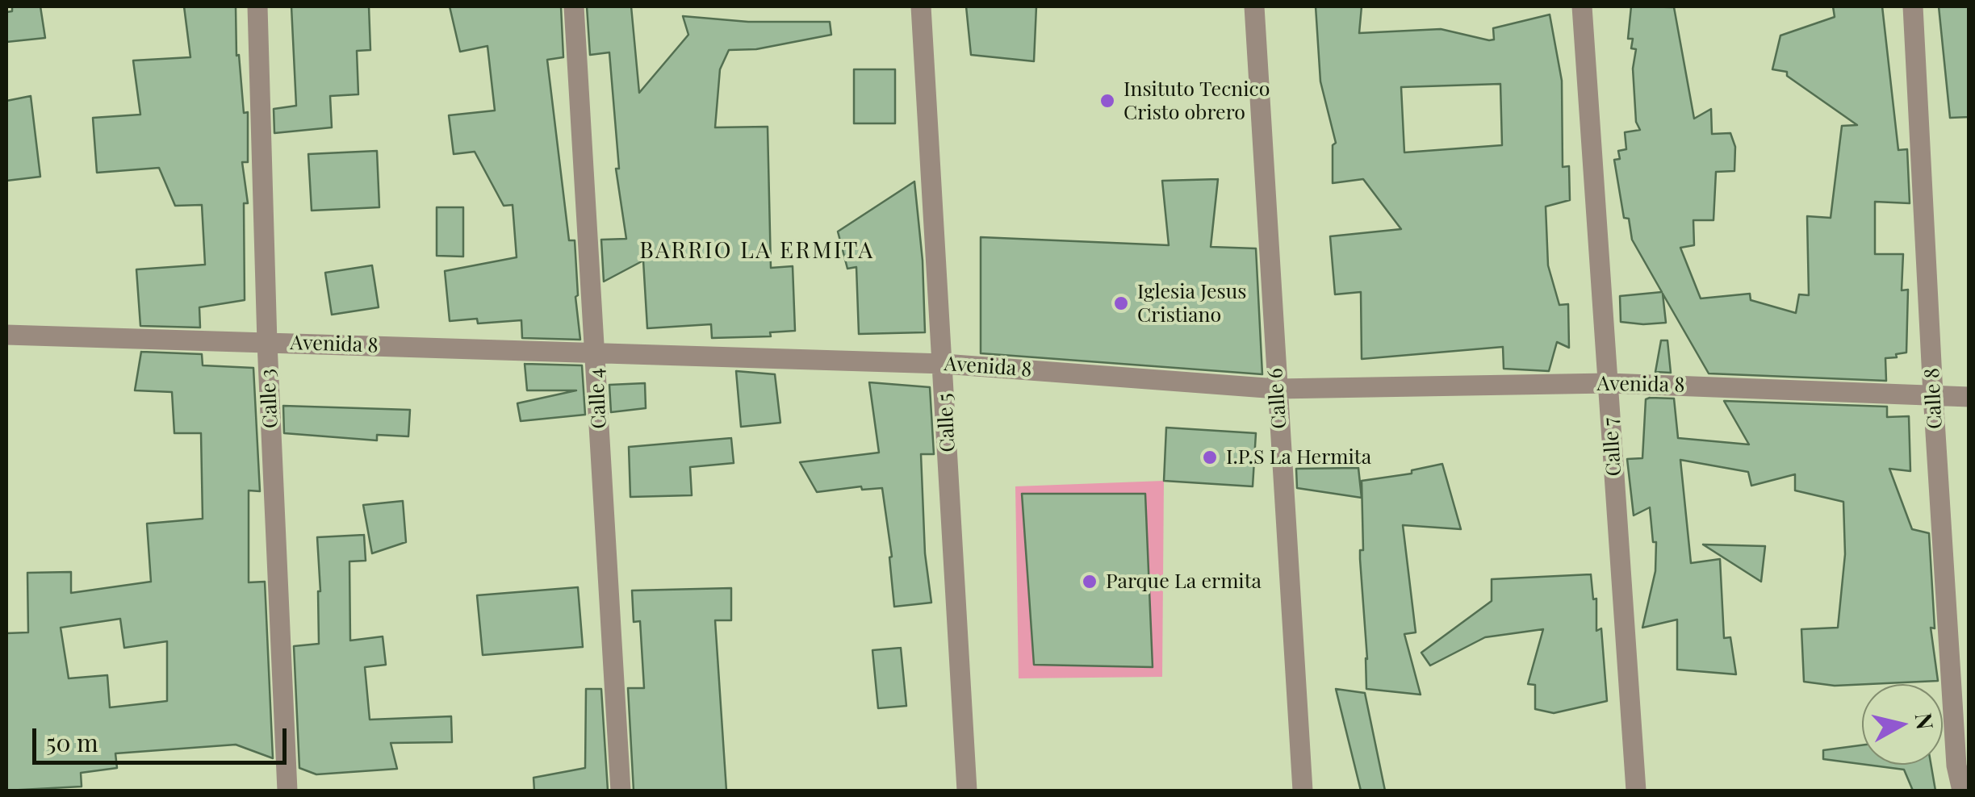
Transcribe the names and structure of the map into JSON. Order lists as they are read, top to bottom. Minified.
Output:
{"streets":{"street":["Avenida 8","Calle 3","Calle 4","Calle 6","Calle 8","Calle 5","Calle 7"]},"crossings":[["Avenida 8","Calle 3"],["Avenida 8","Calle 4"],["Avenida 8","Calle 6"],["Avenida 8","Calle 8"],["Avenida 8","Calle 5"],["Avenida 8","Calle 7"]],"districts":["BARRIO LA ERMITA"],"places":["Insituto Tecnico Cristo obrero","Iglesia Jesus Cristiano","I.P.S La Hermita","Parque La ermita"],"scale_bar":"50 m","north":"right"}
